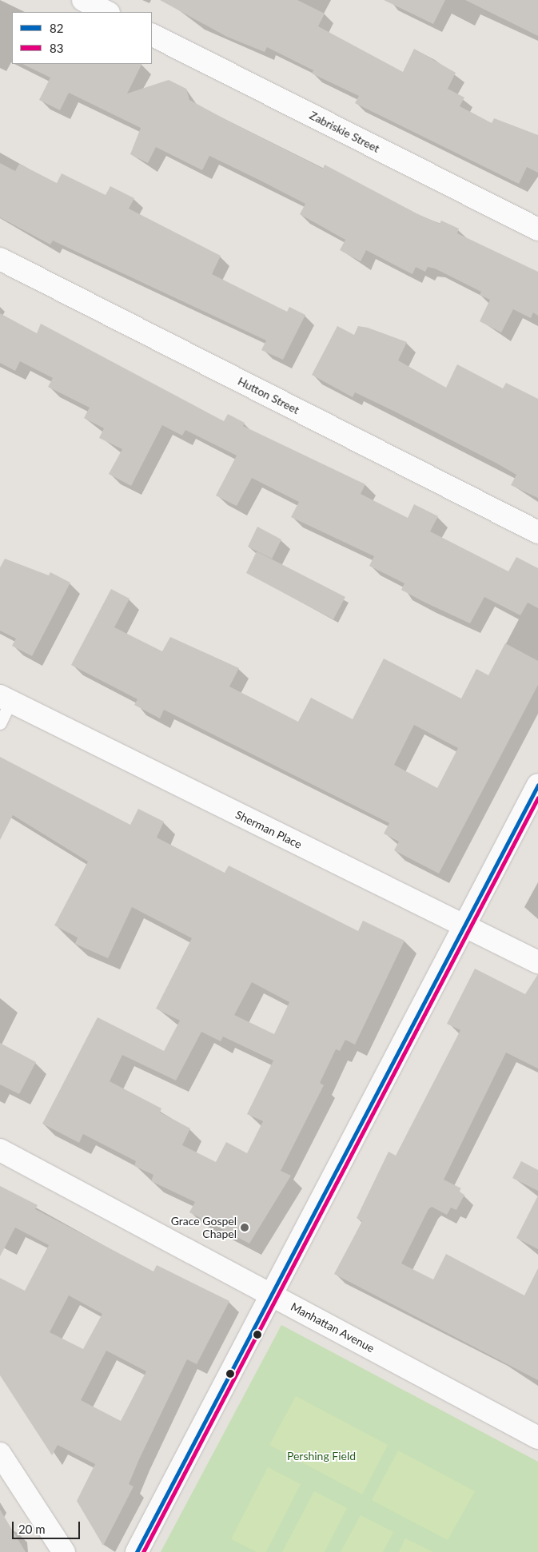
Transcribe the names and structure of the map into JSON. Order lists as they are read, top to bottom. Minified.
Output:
{"streets":{"street":["Zabriskie Street","Hutton Street","Sherman Place","Manhattan Avenue"]},"parks":["Pershing Field"],"places":["Grace Gospel Chapel"],"lines":["transit line 82","transit line 83"],"legend":["82","83"],"scale_bar":"20 m"}
